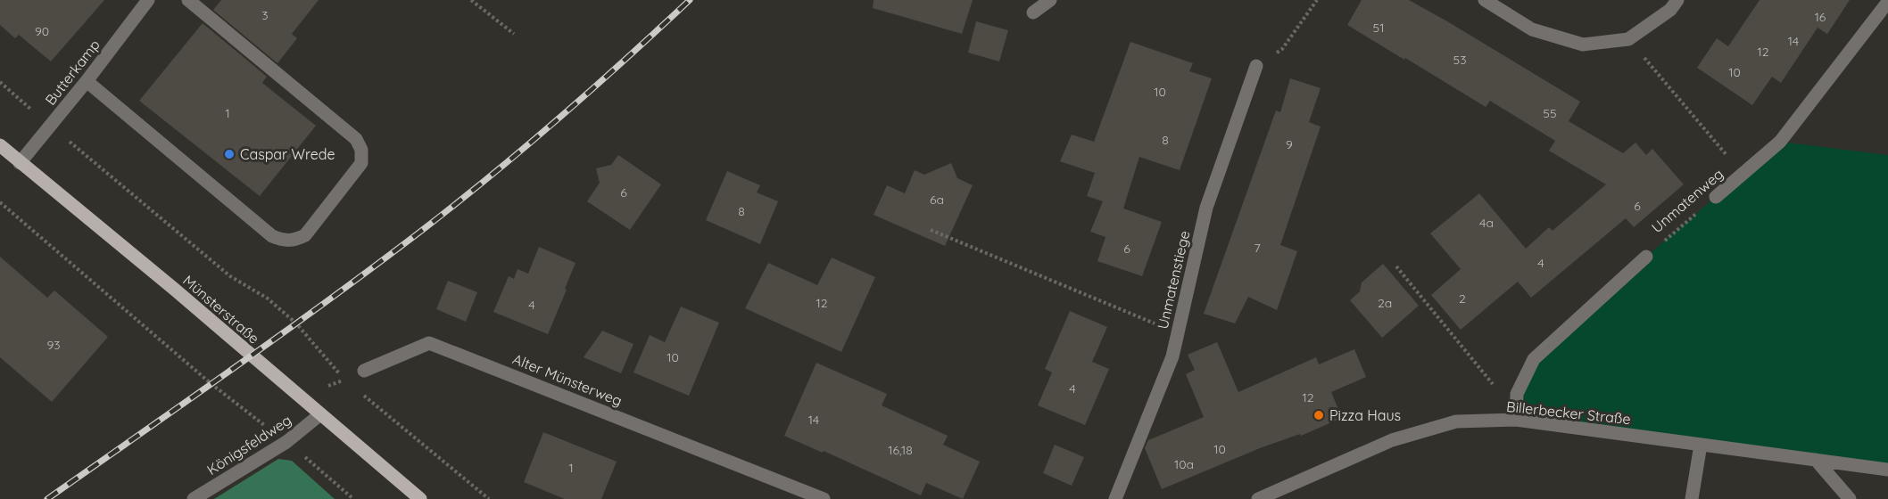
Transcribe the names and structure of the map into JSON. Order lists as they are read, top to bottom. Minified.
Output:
{"streets":{"main road":["Münsterstraße"],"street":["Butterkamp","Unmatenweg","Unmatenstiege","Alter Münsterweg","Billerbecker Straße","Königsfeldweg"]},"crossings":[["Butterkamp","Münsterstraße"],["Münsterstraße","Königsfeldweg"]],"places":["Caspar Wrede","Pizza Haus"],"house_numbers":["3","16","51","90","14","12","53","10","10","1","55","8","9","6","6a","6","8","4a","7","6","4","2","12","2a","4","93","10","4","12","14","10","16,18","10a","1"]}
